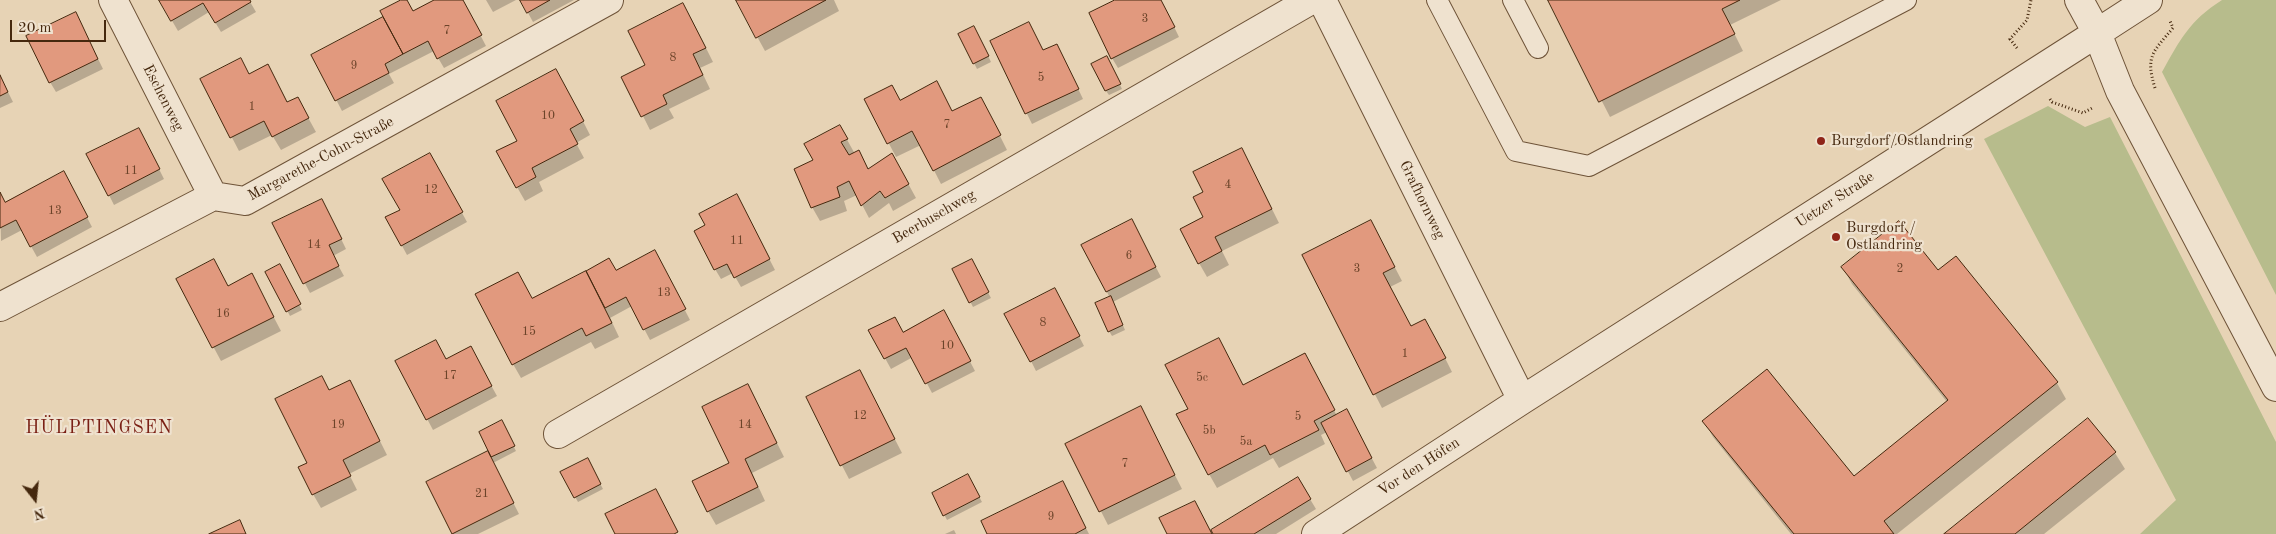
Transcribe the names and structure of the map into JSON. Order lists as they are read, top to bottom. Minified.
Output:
{"streets":{"street":["Eschenweg","Margarethe-Cohn-Straße","Grafhornweg","Uetzer Straße","Beerbuschweg","Vor den Höfen"]},"crossings":[["Eschenweg","Margarethe-Cohn-Straße"],["Grafhornweg","Uetzer Straße"],["Grafhornweg","Vor den Höfen"],["Uetzer Straße","Vor den Höfen"]],"districts":["HÜLPTINGSEN"],"places":["Burgdorf/Ostlandring","Burgdorf / Ostlandring"],"house_numbers":["3","7","8","9","5","1","10","7","11","4","12","13","11","14","6","3","2","13","16","8","15","10","1","17","5c","12","5","19","14","5b","5a","7","21","9"],"scale_bar":"20 m","north":"bottom"}
